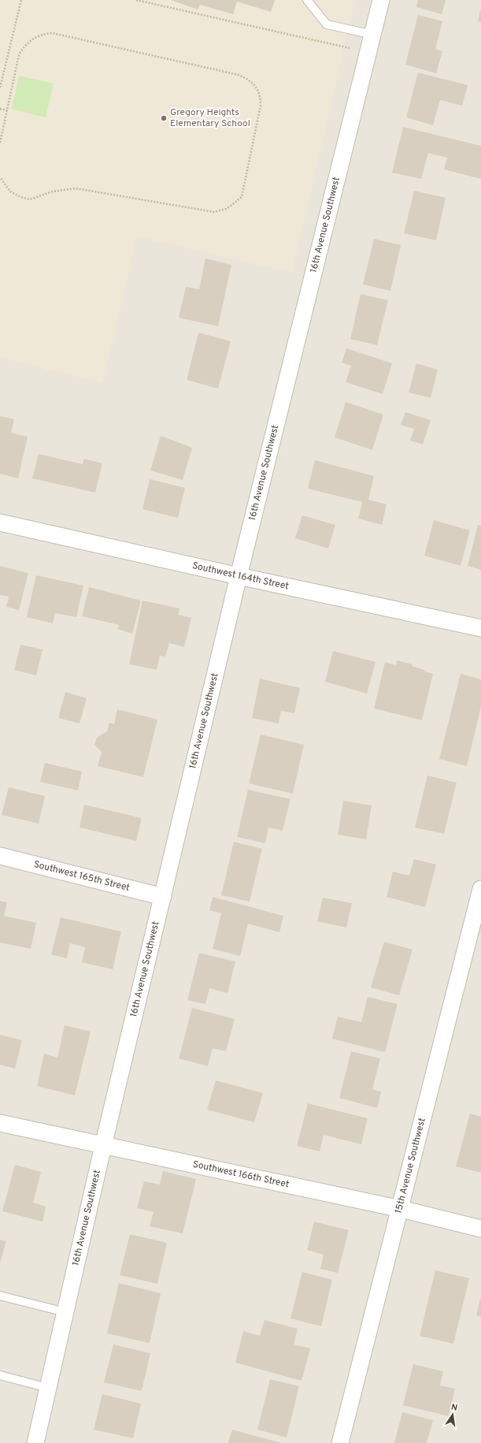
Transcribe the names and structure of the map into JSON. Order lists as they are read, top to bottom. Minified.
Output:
{"streets":{"street":["16th Avenue Southwest","Southwest 164th Street","Southwest 165th Street","15th Avenue Southwest","Southwest 166th Street"]},"crossings":[["16th Avenue Southwest","Southwest 164th Street"],["16th Avenue Southwest","Southwest 165th Street"],["16th Avenue Southwest","Southwest 166th Street"],["15th Avenue Southwest","Southwest 166th Street"]],"places":["Gregory Heights Elementary School"],"north":"top"}
